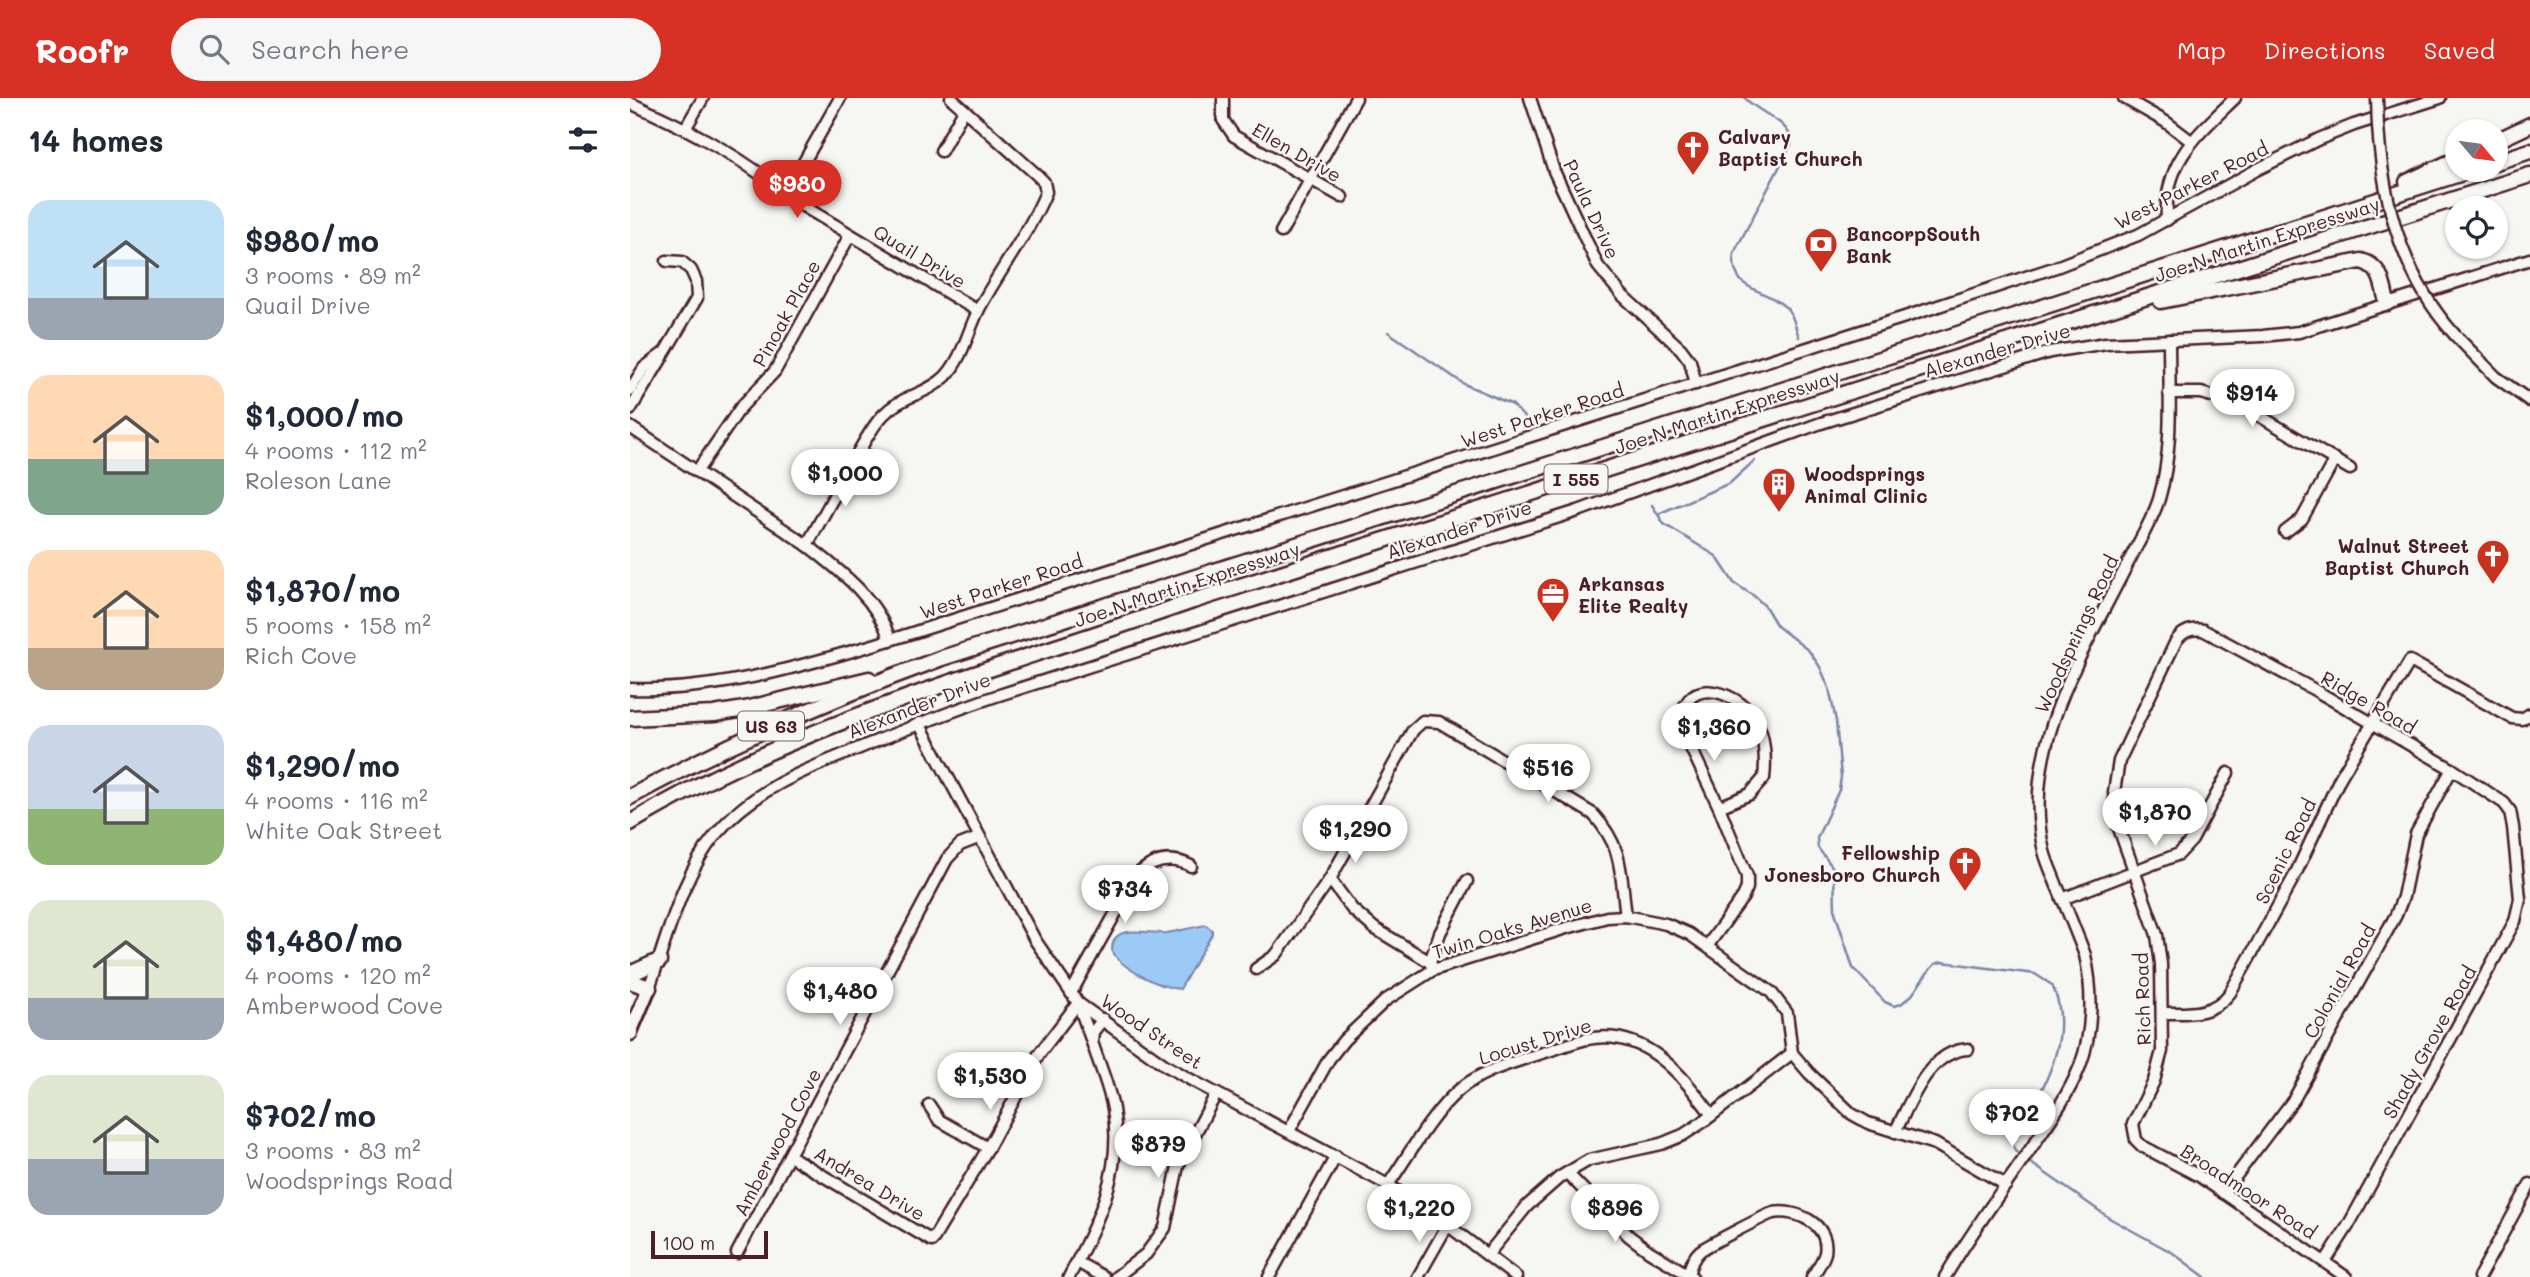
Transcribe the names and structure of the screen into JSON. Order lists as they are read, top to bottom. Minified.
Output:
{"streets":{"highway":["Joe N Martin Expressway","I 555","US 63"],"main road":["Alexander Drive"],"street":["Ellen Drive","West Parker Road","Paula Drive","Quail Drive","Pinoak Place","Woodsprings Road","Ridge Road","Scenic Road","Twin Oaks Avenue","Colonial Road","Rich Road","Wood Street","Locust Drive","Shady Grove Road","Amberwood Cove","Andrea Drive","Broadmoor Road"]},"crossings":[["West Parker Road","Paula Drive"],["Joe N Martin Expressway","US 63"],["Quail Drive","Pinoak Place"],["Alexander Drive","Woodsprings Road"],["Alexander Drive","Wood Street"],["Ridge Road","Scenic Road"],["Ridge Road","Colonial Road"],["Ridge Road","Rich Road"],["Ridge Road","Shady Grove Road"],["Scenic Road","Rich Road"],["Twin Oaks Avenue","Wood Street"],["Colonial Road","Broadmoor Road"],["Rich Road","Broadmoor Road"],["Wood Street","Locust Drive"],["Wood Street","Amberwood Cove"],["Shady Grove Road","Broadmoor Road"],["Amberwood Cove","Andrea Drive"]],"places":{"church":["Calvary Baptist Church","Walnut Street Baptist Church","Fellowship Jonesboro Church"],"bank":["BancorpSouth Bank"],"building":["Woodsprings Animal Clinic"],"office":["Arkansas Elite Realty"]},"scale_bar":"100 m","north":"bottom right","page":{"header":"Roofr","search":"Search here","nav":["Map","Directions","Saved"],"heading":"14 homes","price":["$980","$914","$1,000","$1,360","$516","$1,870","$1,290","$734","$1,480","$1,530","$702","$879","$1,220","$896"],"list":[{"name":"$980/mo","note":"3 rooms · 89 m² · Quail Drive"},{"name":"$1,000/mo","note":"4 rooms · 112 m² · Roleson Lane"},{"name":"$1,870/mo","note":"5 rooms · 158 m² · Rich Cove"},{"name":"$1,290/mo","note":"4 rooms · 116 m² · White Oak Street"},{"name":"$1,480/mo","note":"4 rooms · 120 m² · Amberwood Cove"},{"name":"$702/mo","note":"3 rooms · 83 m² · Woodsprings Road"}],"scale":"100 m"}}
